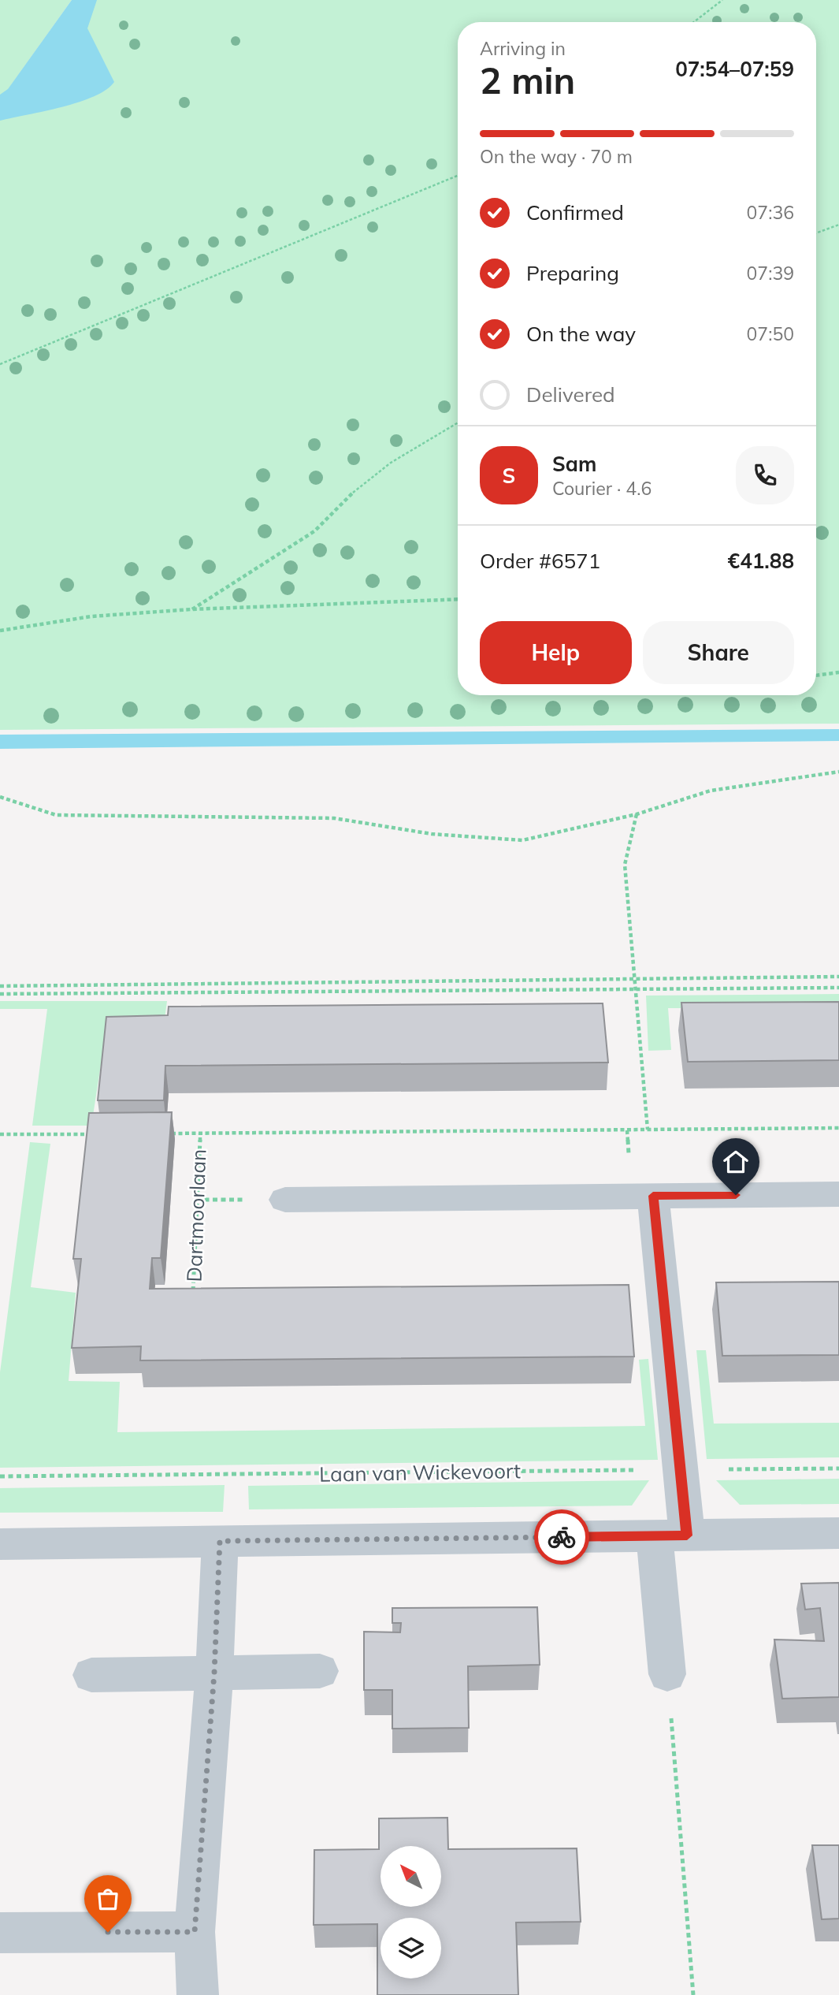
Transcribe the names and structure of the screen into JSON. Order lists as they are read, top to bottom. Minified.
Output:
{"streets":{"path":["Dartmoorlaan","Laan van Wickevoort"]},"north":"top left","page":{"heading":["2 min","Arriving in","07:54–07:59"],"panel":["Sam","Courier · 4.6","Order #6571","€41.88"],"bar":"On the way · 70 m","list":[["Confirmed","07:36"],["Preparing","07:39"],["On the way","07:50"],"Delivered"],"round":"S","buttons":["Help","Share"]}}
